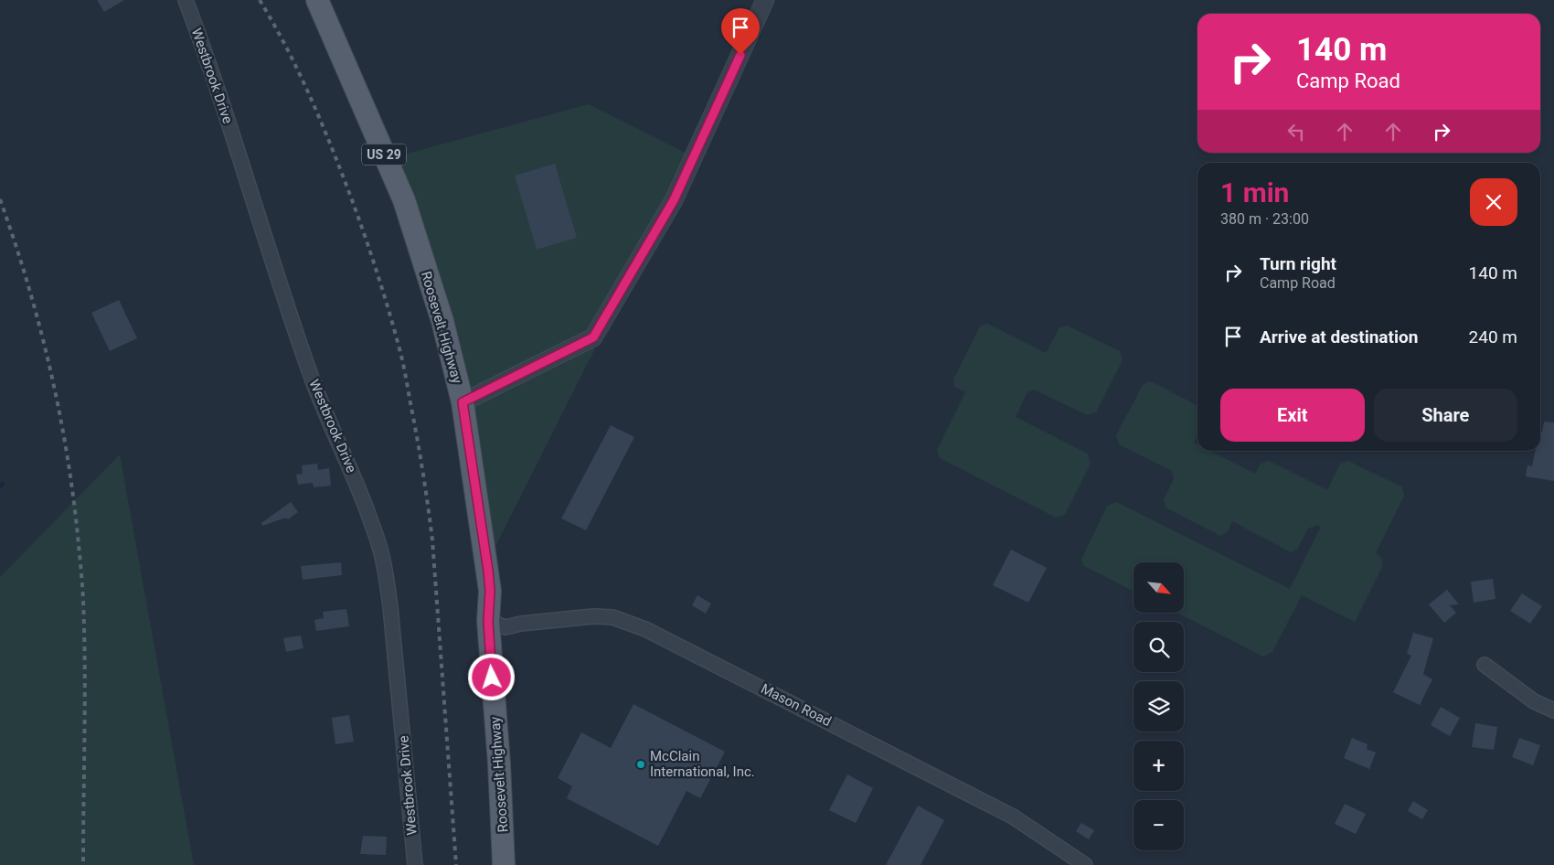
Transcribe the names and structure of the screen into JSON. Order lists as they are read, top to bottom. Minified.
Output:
{"streets":{"main road":["US 29","Roosevelt Highway"],"street":["Westbrook Drive","Mason Road"]},"crossings":[["Roosevelt Highway","Mason Road"]],"places":["McClain International, Inc."],"north":"bottom right","page":{"turn":["140 m","Camp Road"],"heading":["1 min","380 m · 23:00"],"list":[{"name":"Turn right","note":"Camp Road","value":"140 m"},{"name":"Arrive at destination","value":"240 m"}],"buttons":["Exit","Share"],"map_buttons":["+","−"]}}
